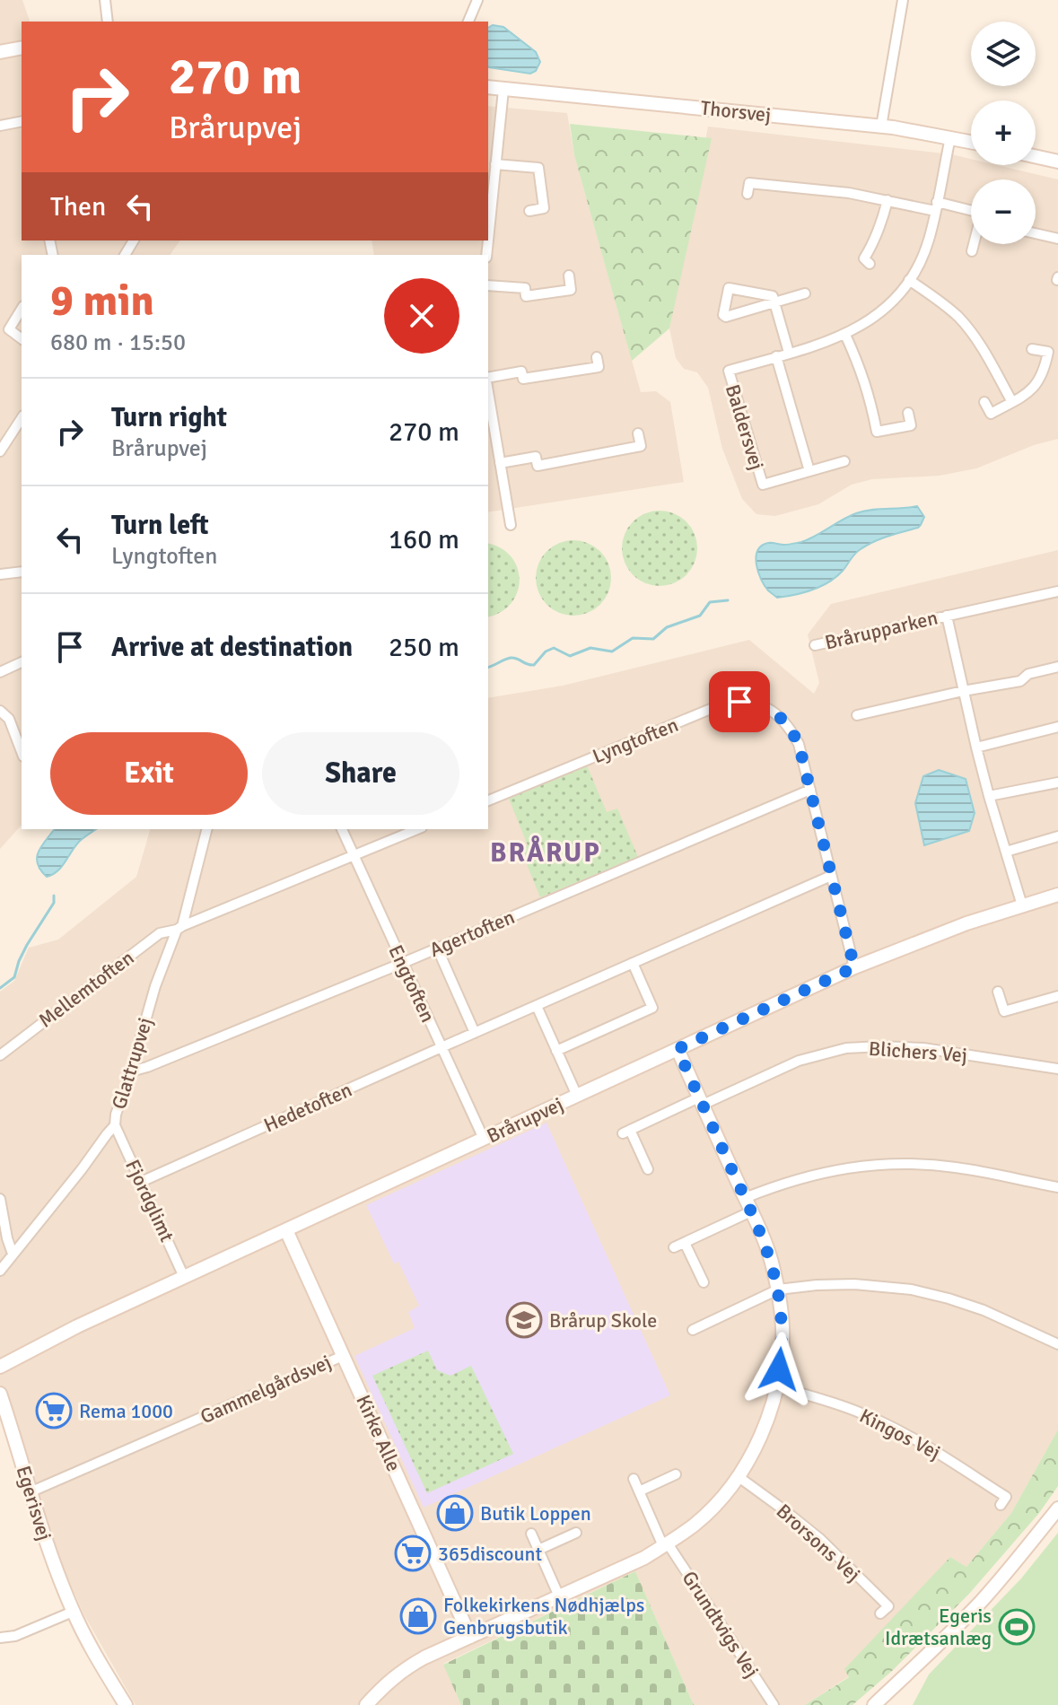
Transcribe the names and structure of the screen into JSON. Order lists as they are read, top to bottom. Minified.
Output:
{"streets":{"street":["Thorsvej","Baldersvej","Brårupparken","Lyngtoften","Agertoften","Engtoften","Mellemtoften","Blichers Vej","Glattrupvej","Hedetoften","Brårupvej","Fjordglimt","Gammelgårdsvej","Kirke Alle","Kingos Vej","Egerisvej","Brorsons Vej","Grundtvigs Vej"]},"crossings":[["Thorsvej","Baldersvej"],["Brårupparken","Brårupvej"],["Lyngtoften","Agertoften"],["Lyngtoften","Hedetoften"],["Lyngtoften","Brårupvej"],["Agertoften","Engtoften"],["Agertoften","Glattrupvej"],["Engtoften","Hedetoften"],["Engtoften","Brårupvej"],["Mellemtoften","Glattrupvej"],["Glattrupvej","Fjordglimt"],["Hedetoften","Fjordglimt"],["Brårupvej","Fjordglimt"],["Brårupvej","Kirke Alle"],["Gammelgårdsvej","Kirke Alle"],["Gammelgårdsvej","Egerisvej"]],"districts":["BRÅRUP"],"places":{"school or university":["Brårup Skole"],"supermarket":["Rema 1000","365discount"],"shop":["Butik Loppen","Folkekirkens Nødhjælps Genbrugsbutik"],"sports":["Egeris Idrætsanlæg"]},"page":{"map_buttons":["+","−"],"turn":["270 m","Brårupvej"],"then":"Then","heading":["9 min","680 m · 15:50"],"list":[{"name":"Turn right","note":"Brårupvej","value":"270 m"},{"name":"Turn left","note":"Lyngtoften","value":"160 m"},{"name":"Arrive at destination","value":"250 m"}],"buttons":["Exit","Share"]}}
